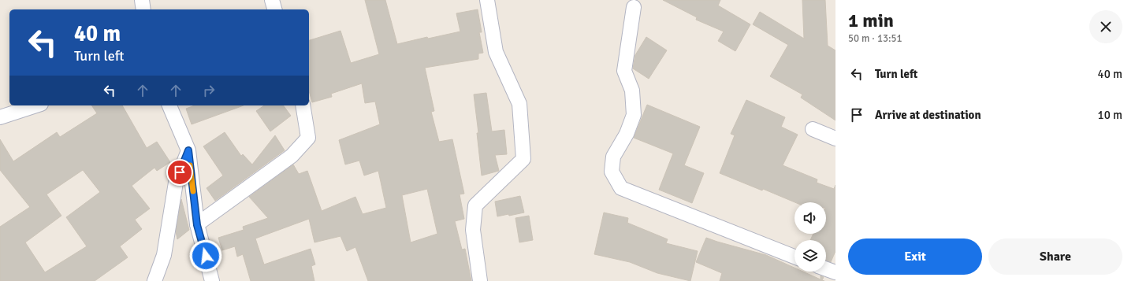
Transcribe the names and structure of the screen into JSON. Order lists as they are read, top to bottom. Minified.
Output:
{"page":{"heading":["1 min","50 m · 13:51"],"turn":["40 m","Turn left"],"list":[{"name":"Turn left","value":"40 m"},{"name":"Arrive at destination","value":"10 m"}],"buttons":["Exit","Share"]}}
